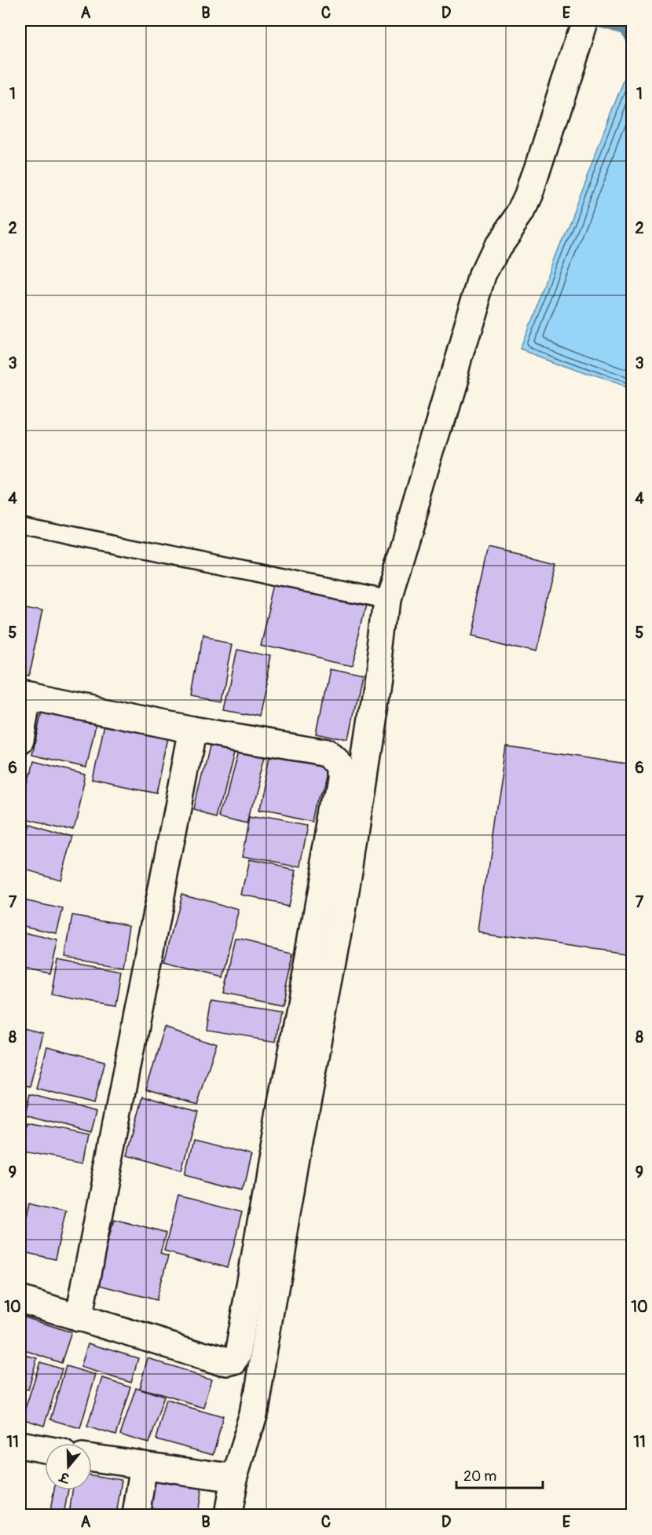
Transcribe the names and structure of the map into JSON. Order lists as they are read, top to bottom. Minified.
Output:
{"scale_bar":"20 m","north":"bottom","grid":{"columns":["A","B","C","D","E"],"rows":["1","2","3","4","5","6","7","8","9","10","11"]}}
